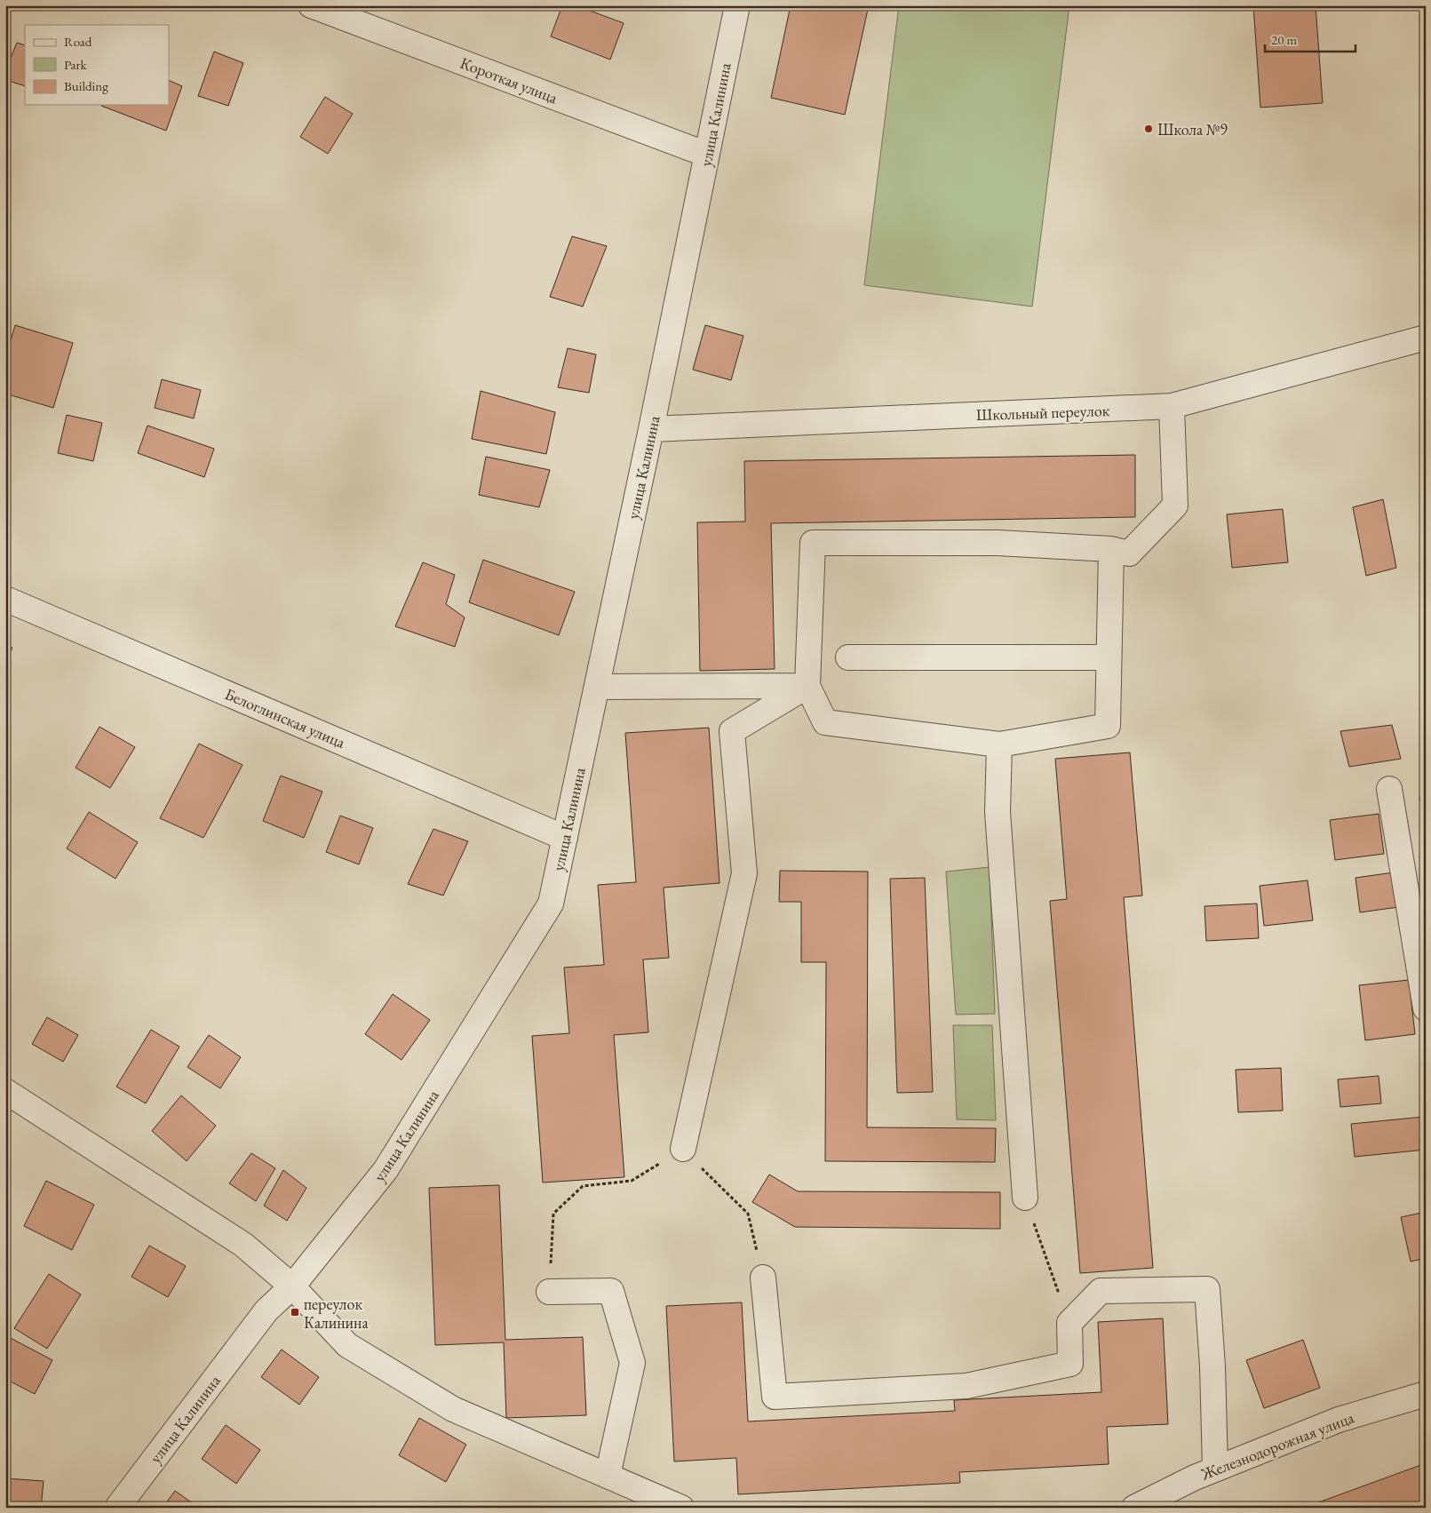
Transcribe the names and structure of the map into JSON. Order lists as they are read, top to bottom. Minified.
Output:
{"streets":{"street":["Короткая улица","улица Калинина","Школьный переулок","Белоглинская улица","Железнодорожная улица"]},"crossings":[["Короткая улица","улица Калинина"],["улица Калинина","Школьный переулок"],["улица Калинина","Белоглинская улица"]],"places":{"other":["Школа №9"],"transit":["переулок Калинина"]},"legend":["Road","Park","Building"],"scale_bar":"20 m"}
